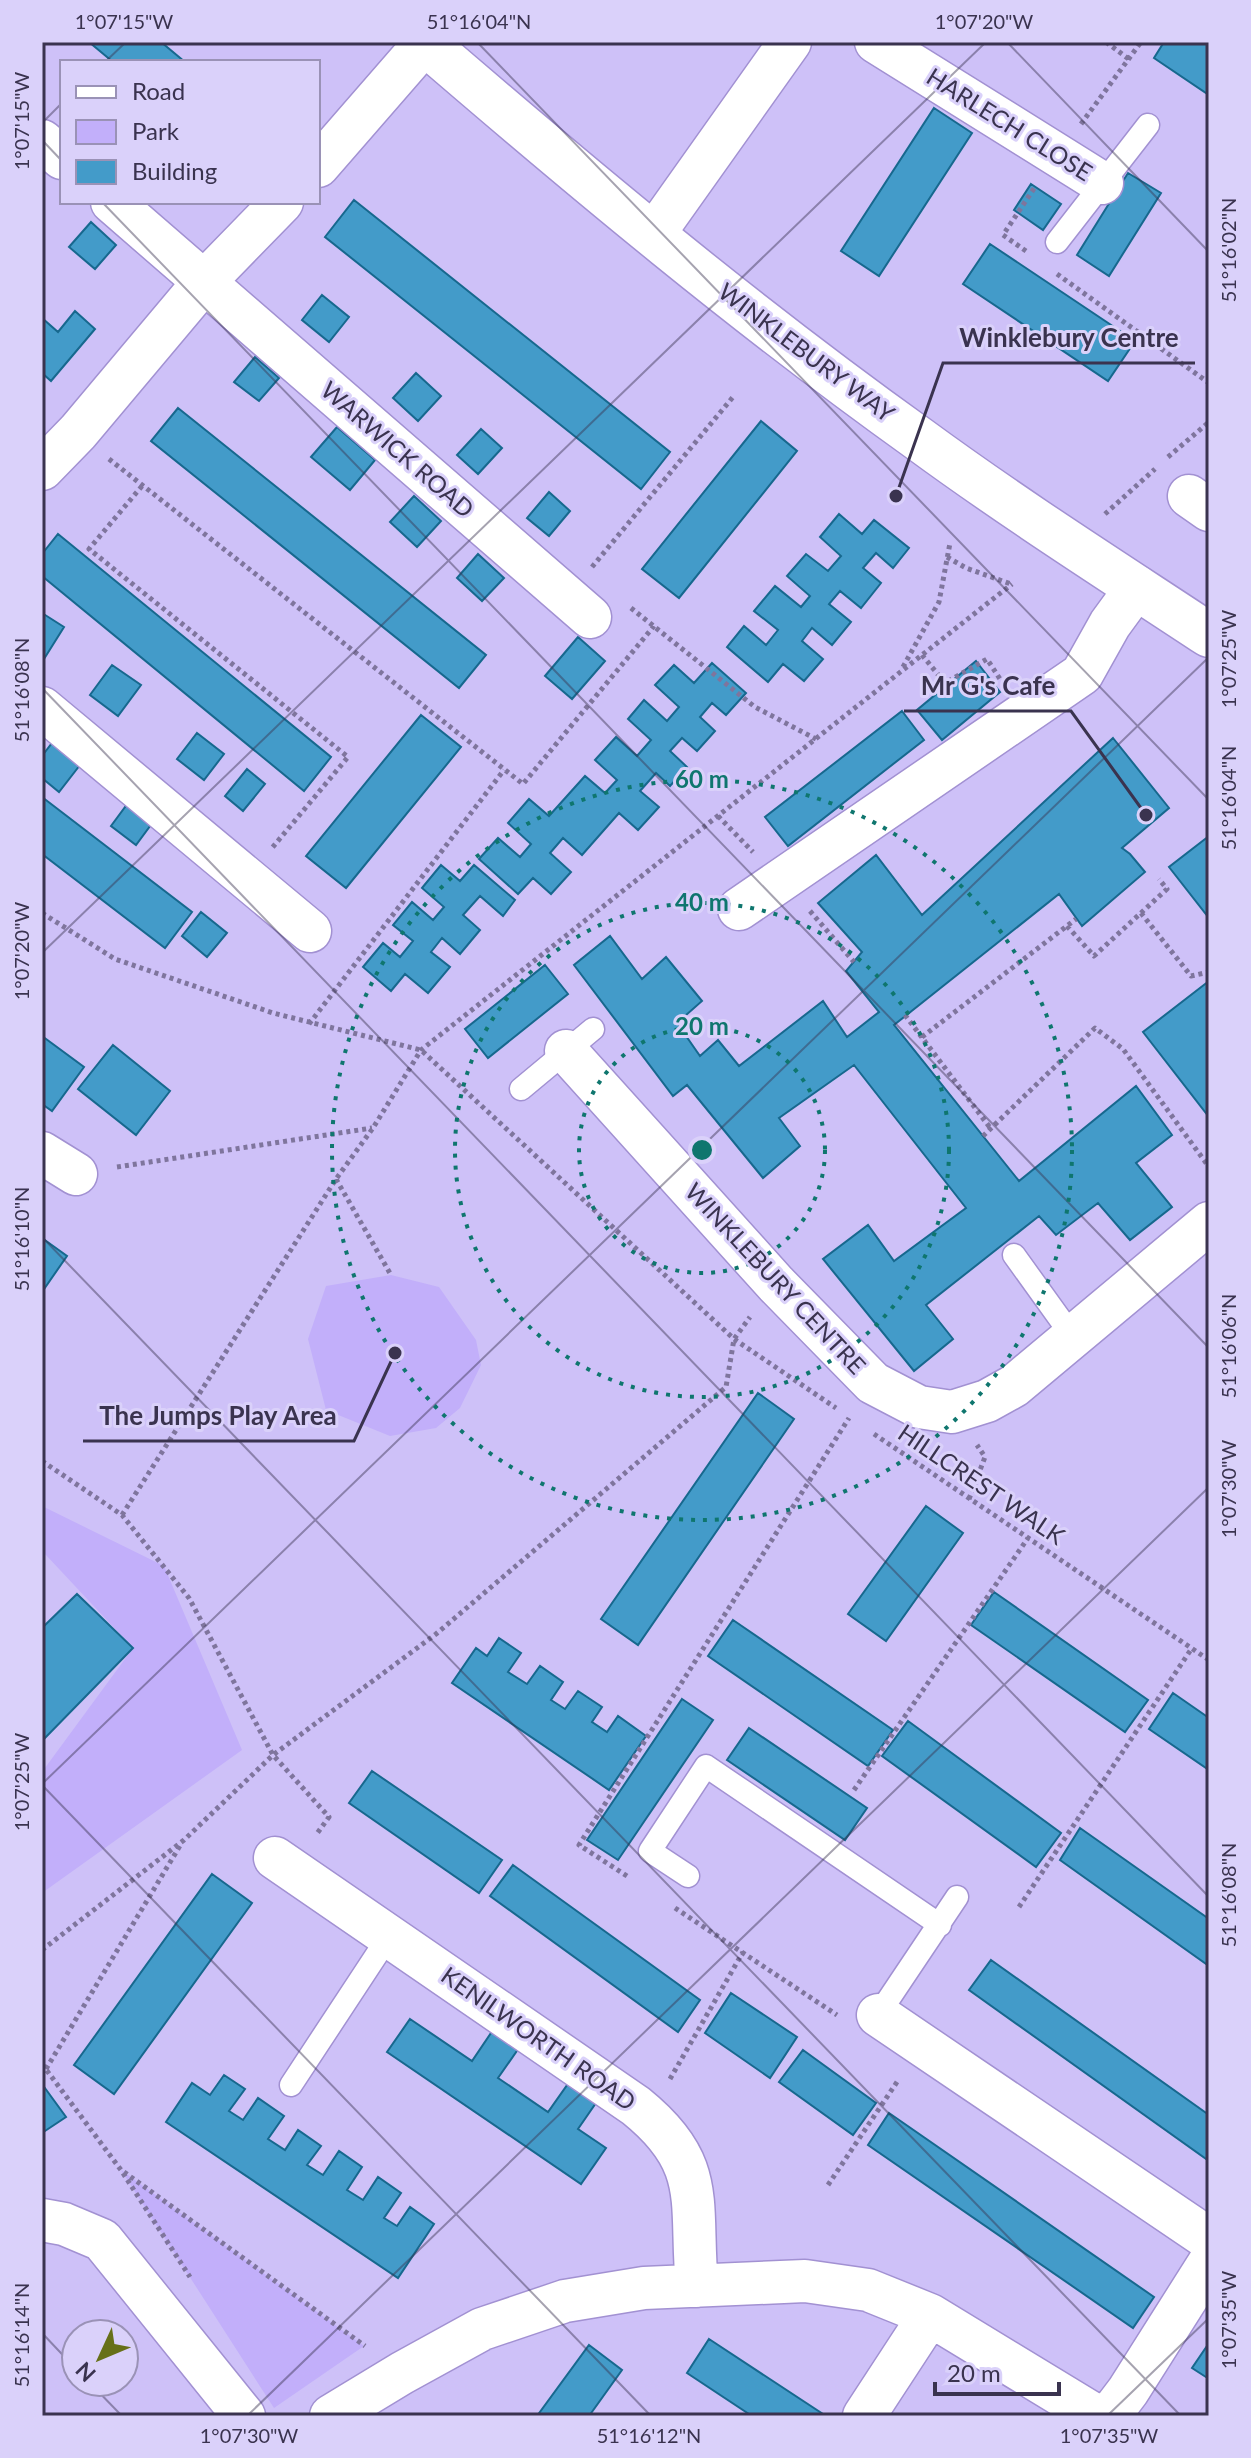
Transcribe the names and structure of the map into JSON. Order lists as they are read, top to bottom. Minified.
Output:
{"streets":{"street":["HARLECH CLOSE","WINKLEBURY WAY","WARWICK ROAD","WINKLEBURY CENTRE","KENILWORTH ROAD"],"path":["HILLCREST WALK"]},"places":["Winklebury Centre","Mr G's Cafe","The Jumps Play Area"],"legend":["Road","Park","Building"],"scale_bar":"20 m","north":"bottom left","coordinates":["1°07'15\"W","51°16'04\"N","1°07'20\"W","51°16'02\"N","1°07'25\"W","51°16'08\"N","51°16'10\"N","51°16'06\"N","1°07'30\"W","1°07'35\"W","51°16'14\"N","51°16'12\"N"],"rings":["60 m","40 m","20 m"]}
